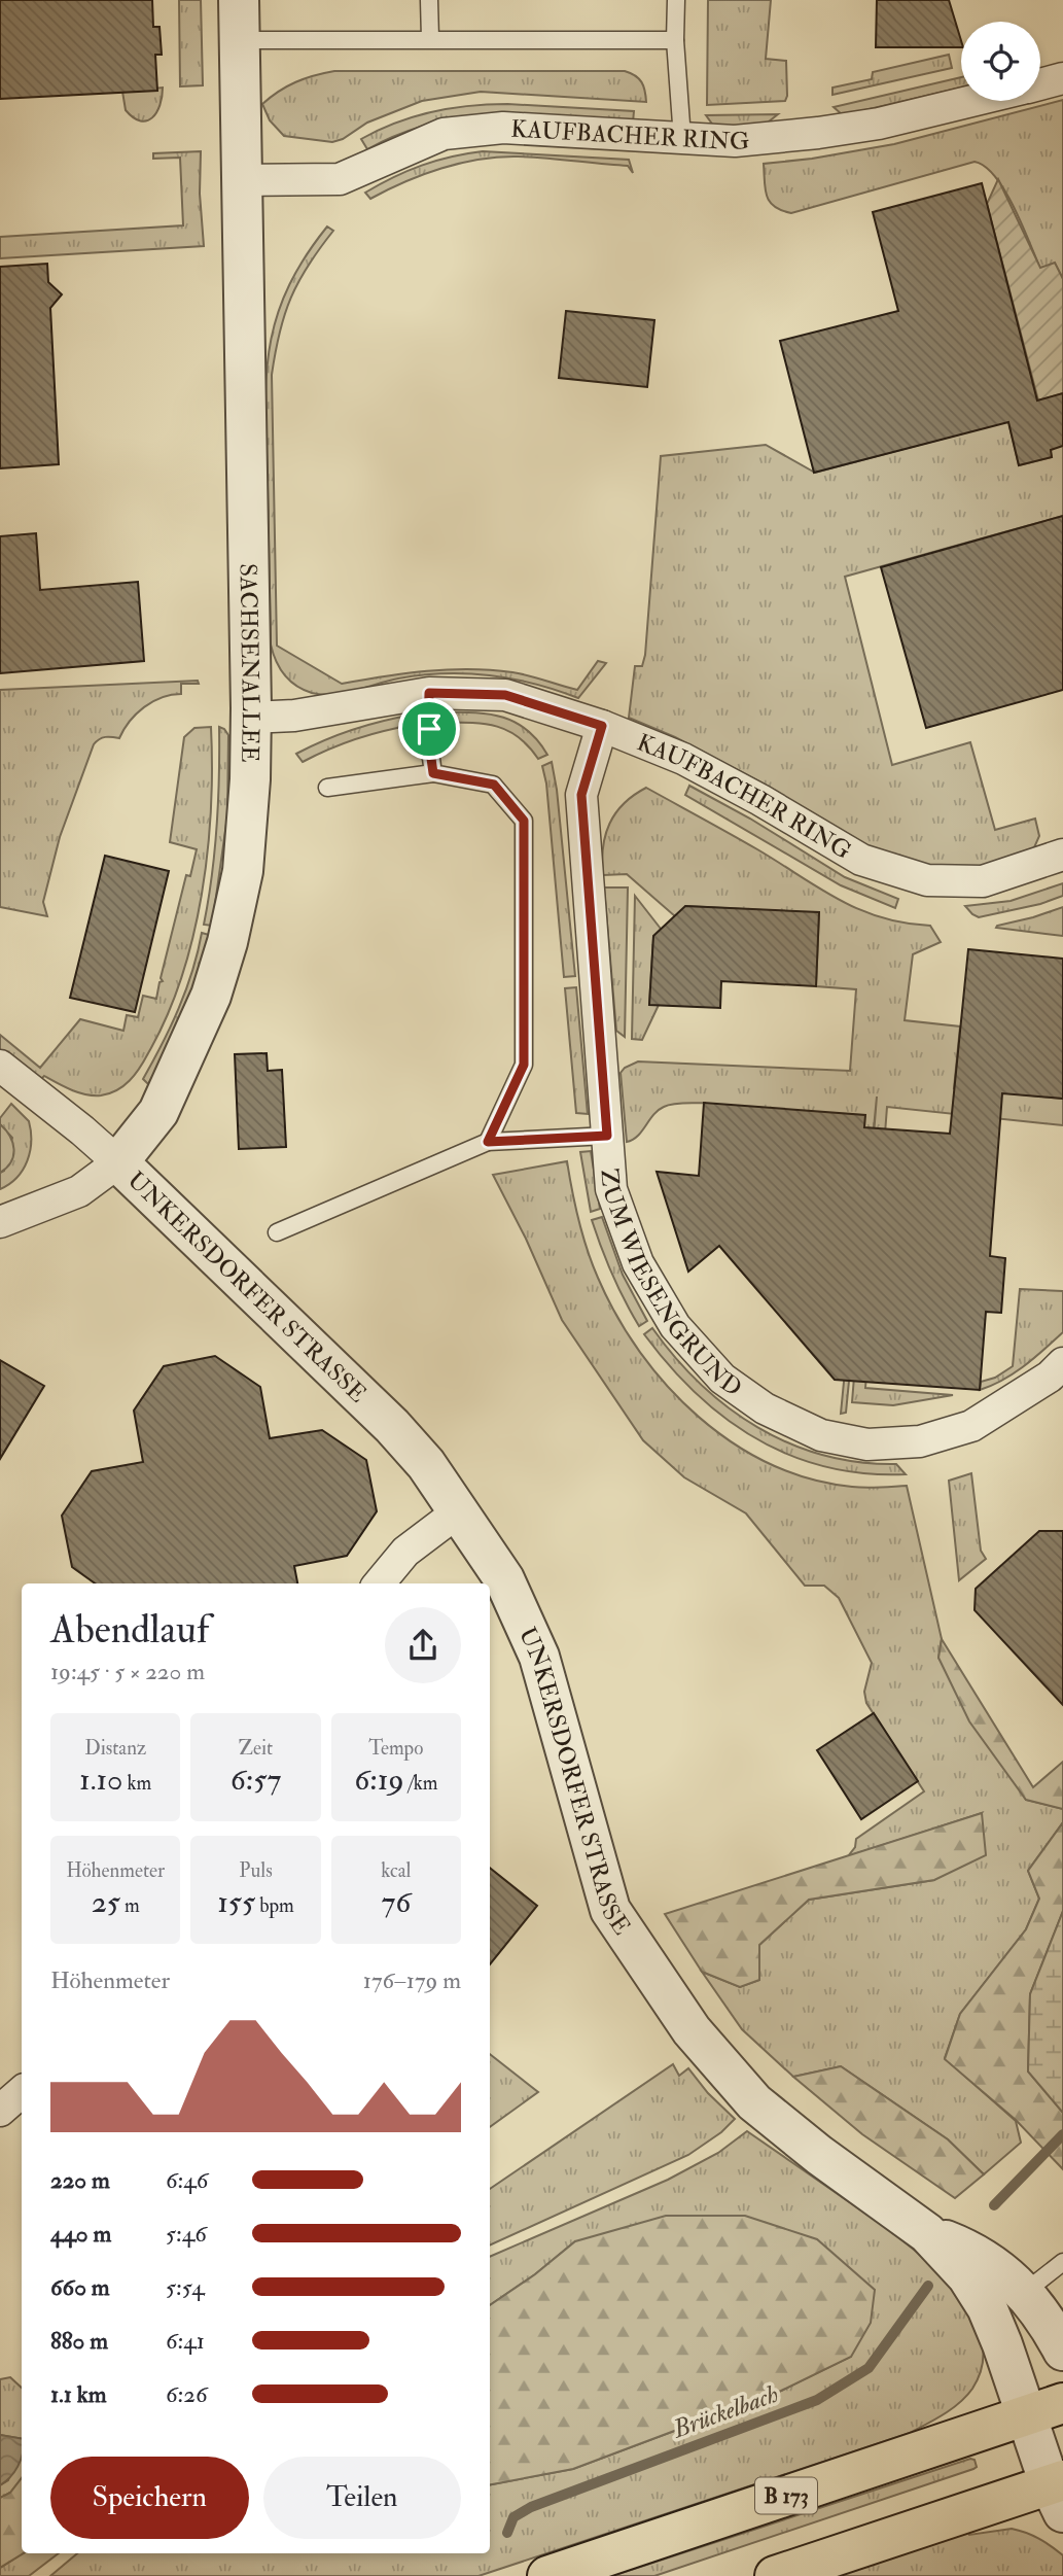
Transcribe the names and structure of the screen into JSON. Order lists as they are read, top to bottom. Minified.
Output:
{"streets":{"main road":["B 173"],"street":["KAUFBACHER RING","SACHSENALLEE","ZUM WIESENGRUND","UNKERSDORFER STRASSE"]},"crossings":[["KAUFBACHER RING","SACHSENALLEE"],["KAUFBACHER RING","ZUM WIESENGRUND"],["SACHSENALLEE","UNKERSDORFER STRASSE"],["UNKERSDORFER STRASSE","B 173"]],"water":["Brückelbach"],"page":{"heading":["Abendlauf","19:45 · 5 × 220 m"],"stats":[["Distanz","1.10 km"],["Zeit","6:57"],["Tempo","6:19 /km"],["Höhenmeter","25 m"],["Puls","155 bpm"],["kcal","76"]],"chart":["Höhenmeter","176–179 m"],"list":[{"name":"220 m","note":"6:46"},{"name":"440 m","note":"5:46"},{"name":"660 m","note":"5:54"},{"name":"880 m","note":"6:41"},{"name":"1.1 km","note":"6:26"}],"buttons":["Speichern","Teilen"]}}
